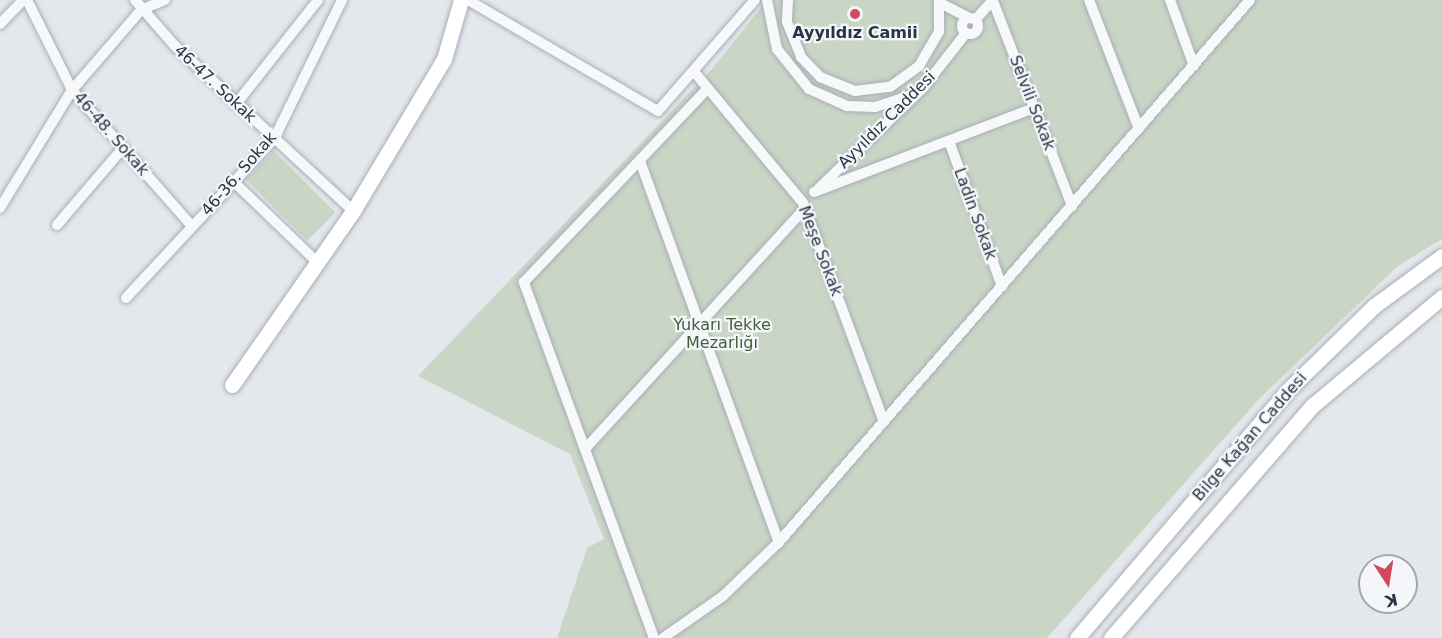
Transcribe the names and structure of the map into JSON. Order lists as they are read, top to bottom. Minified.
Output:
{"streets":{"main road":["Bilge Kağan Caddesi"],"street":["46-47. Sokak","Selvili Sokak","Ayyıldız Caddesi","46-48. Sokak","46-36. Sokak","Ladin Sokak","Meşe Sokak"]},"crossings":[["46-47. Sokak","46-36. Sokak"],["Selvili Sokak","Ayyıldız Caddesi"],["Ayyıldız Caddesi","Meşe Sokak"],["46-48. Sokak","46-36. Sokak"]],"parks":["Yukarı Tekke Mezarlığı"],"places":["Ayyıldız Camii"],"north":"bottom"}
